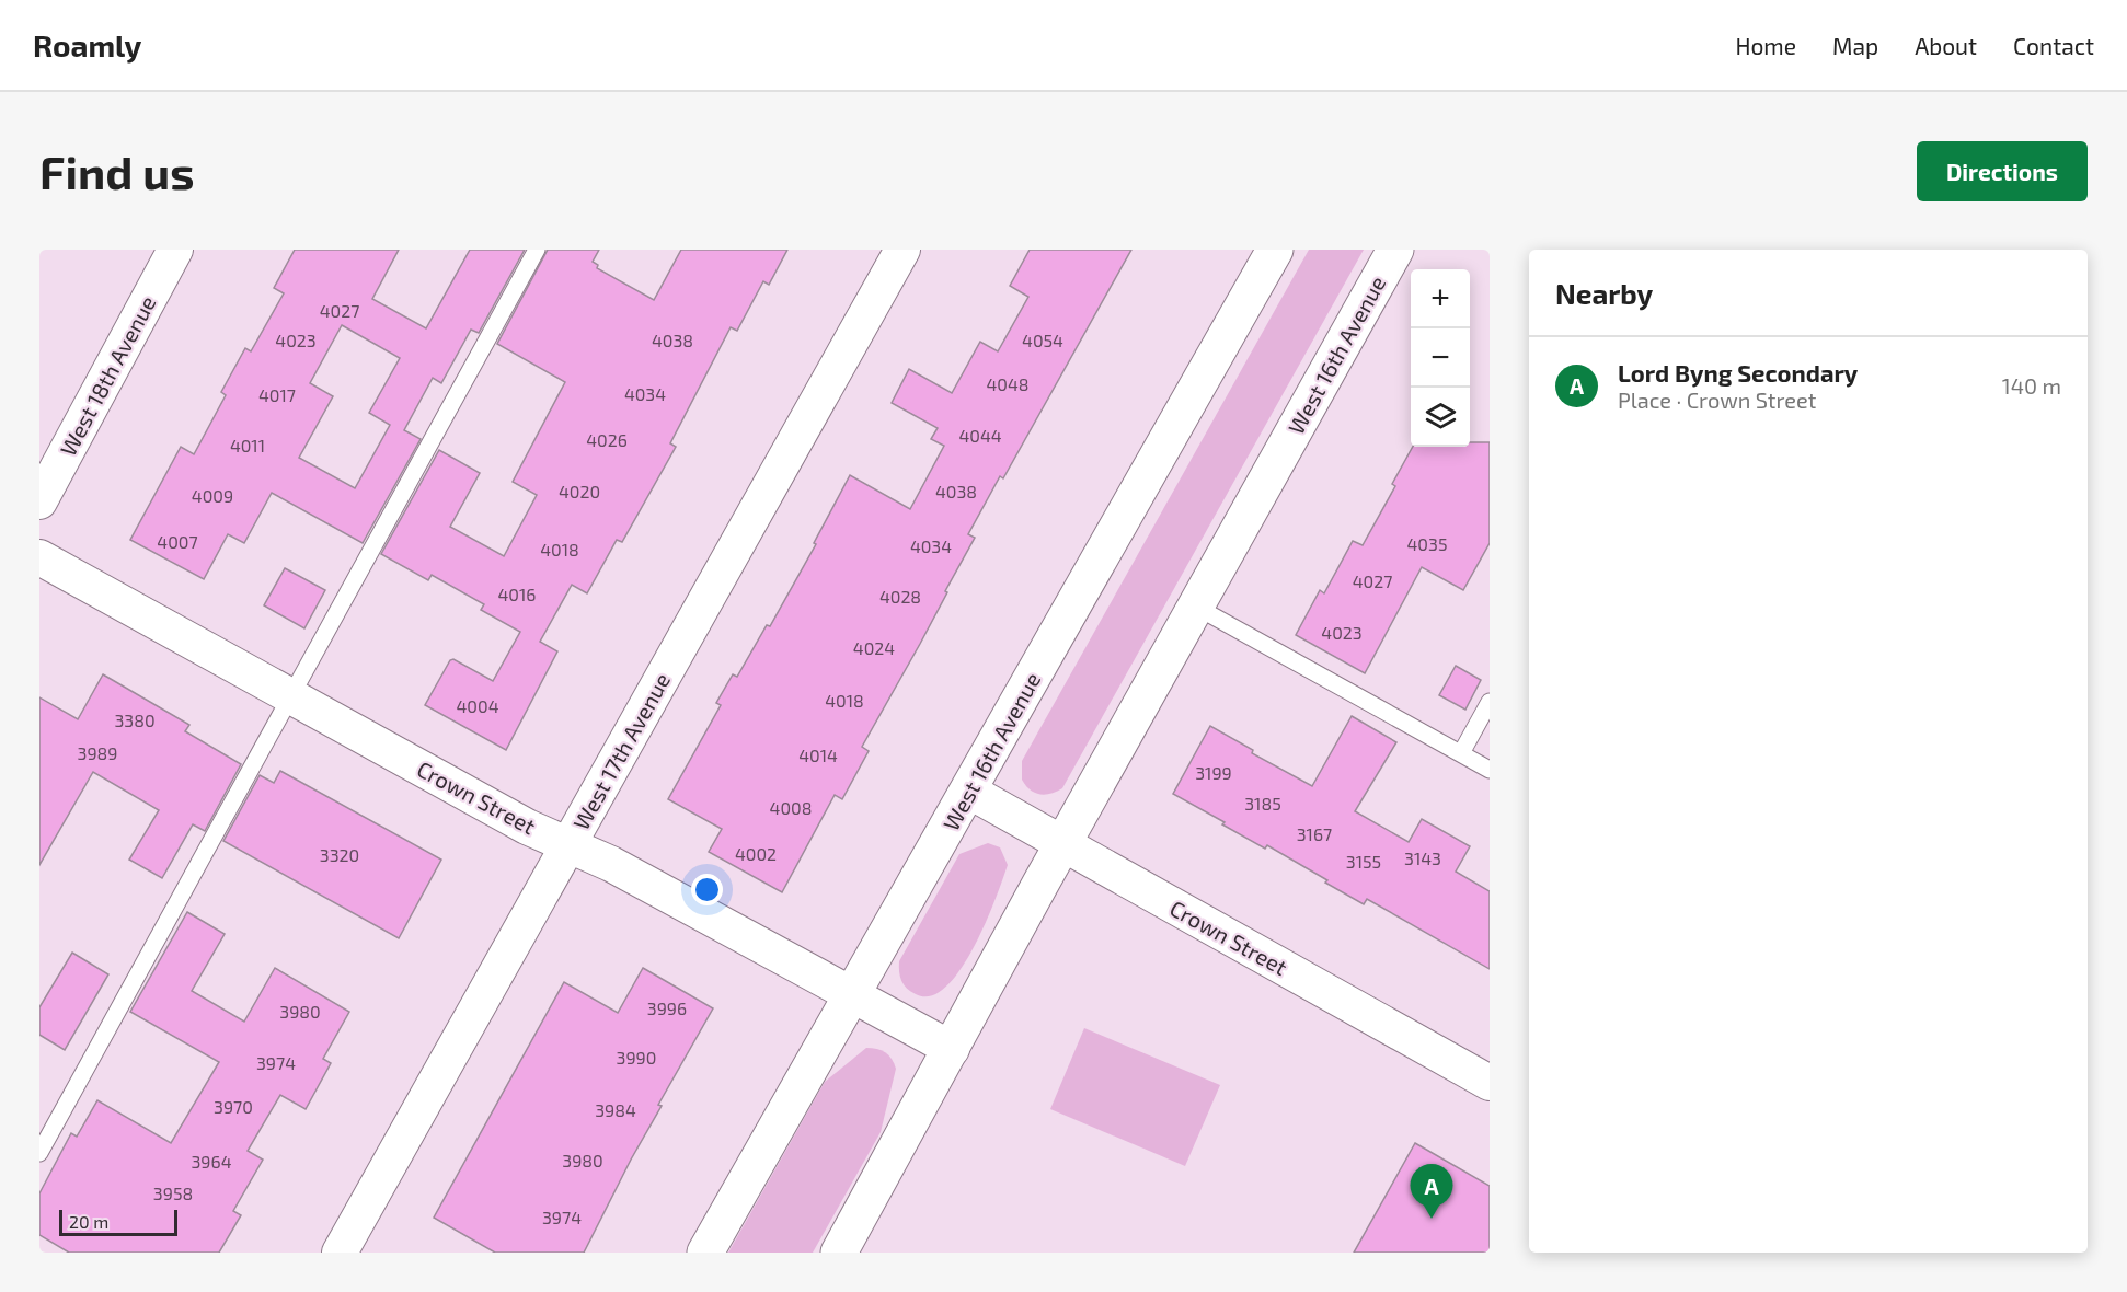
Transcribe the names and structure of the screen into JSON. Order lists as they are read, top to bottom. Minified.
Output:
{"streets":{"main road":["West 16th Avenue"],"street":["West 18th Avenue","West 17th Avenue","Crown Street"]},"crossings":[["West 16th Avenue","Crown Street"],["West 17th Avenue","Crown Street"]],"house_numbers":["4027","4023","4038","4054","4048","4034","4017","4044","4026","4011","4020","4038","4009","4007","4035","4034","4018","4027","4016","4028","4023","4024","4018","4004","3380","3989","4014","3199","3185","4008","3167","4002","3320","3143","3155","3996","3980","3990","3974","3970","3984","3980","3964","3958","3974"],"scale_bar":"20 m","page":{"header":"Roamly","nav":["Home","Map","About","Contact"],"buttons":"Directions","title":"Find us","heading":"Nearby","map_buttons":["+","−"],"list":[{"mark":"A","name":"Lord Byng Secondary","note":"Place · Crown Street","value":"140 m"}],"pins":"A","scale":"20 m"}}
